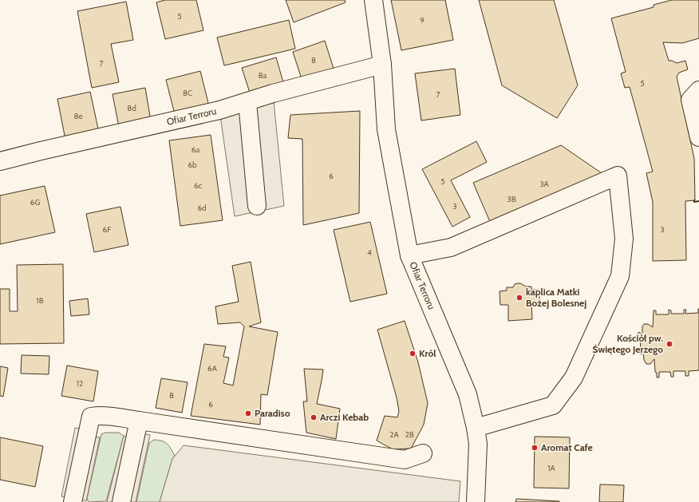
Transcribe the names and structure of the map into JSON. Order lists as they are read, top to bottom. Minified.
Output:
{"streets":{"street":["Ofiar Terroru"]},"places":["kaplica Matki Bożej Bolesnej","Kościół pw. Świętego Jerzego","Król","Paradiso","Arczi Kebab","Aromat Cafe"],"house_numbers":["5","9","8","7","8a","5","8C","7","8d","8e","6a","6b","6","5","3A","6c","3B","6G","3","6d","6F","3","4","18","6A","12","8","6","2A","2B","1A"]}
